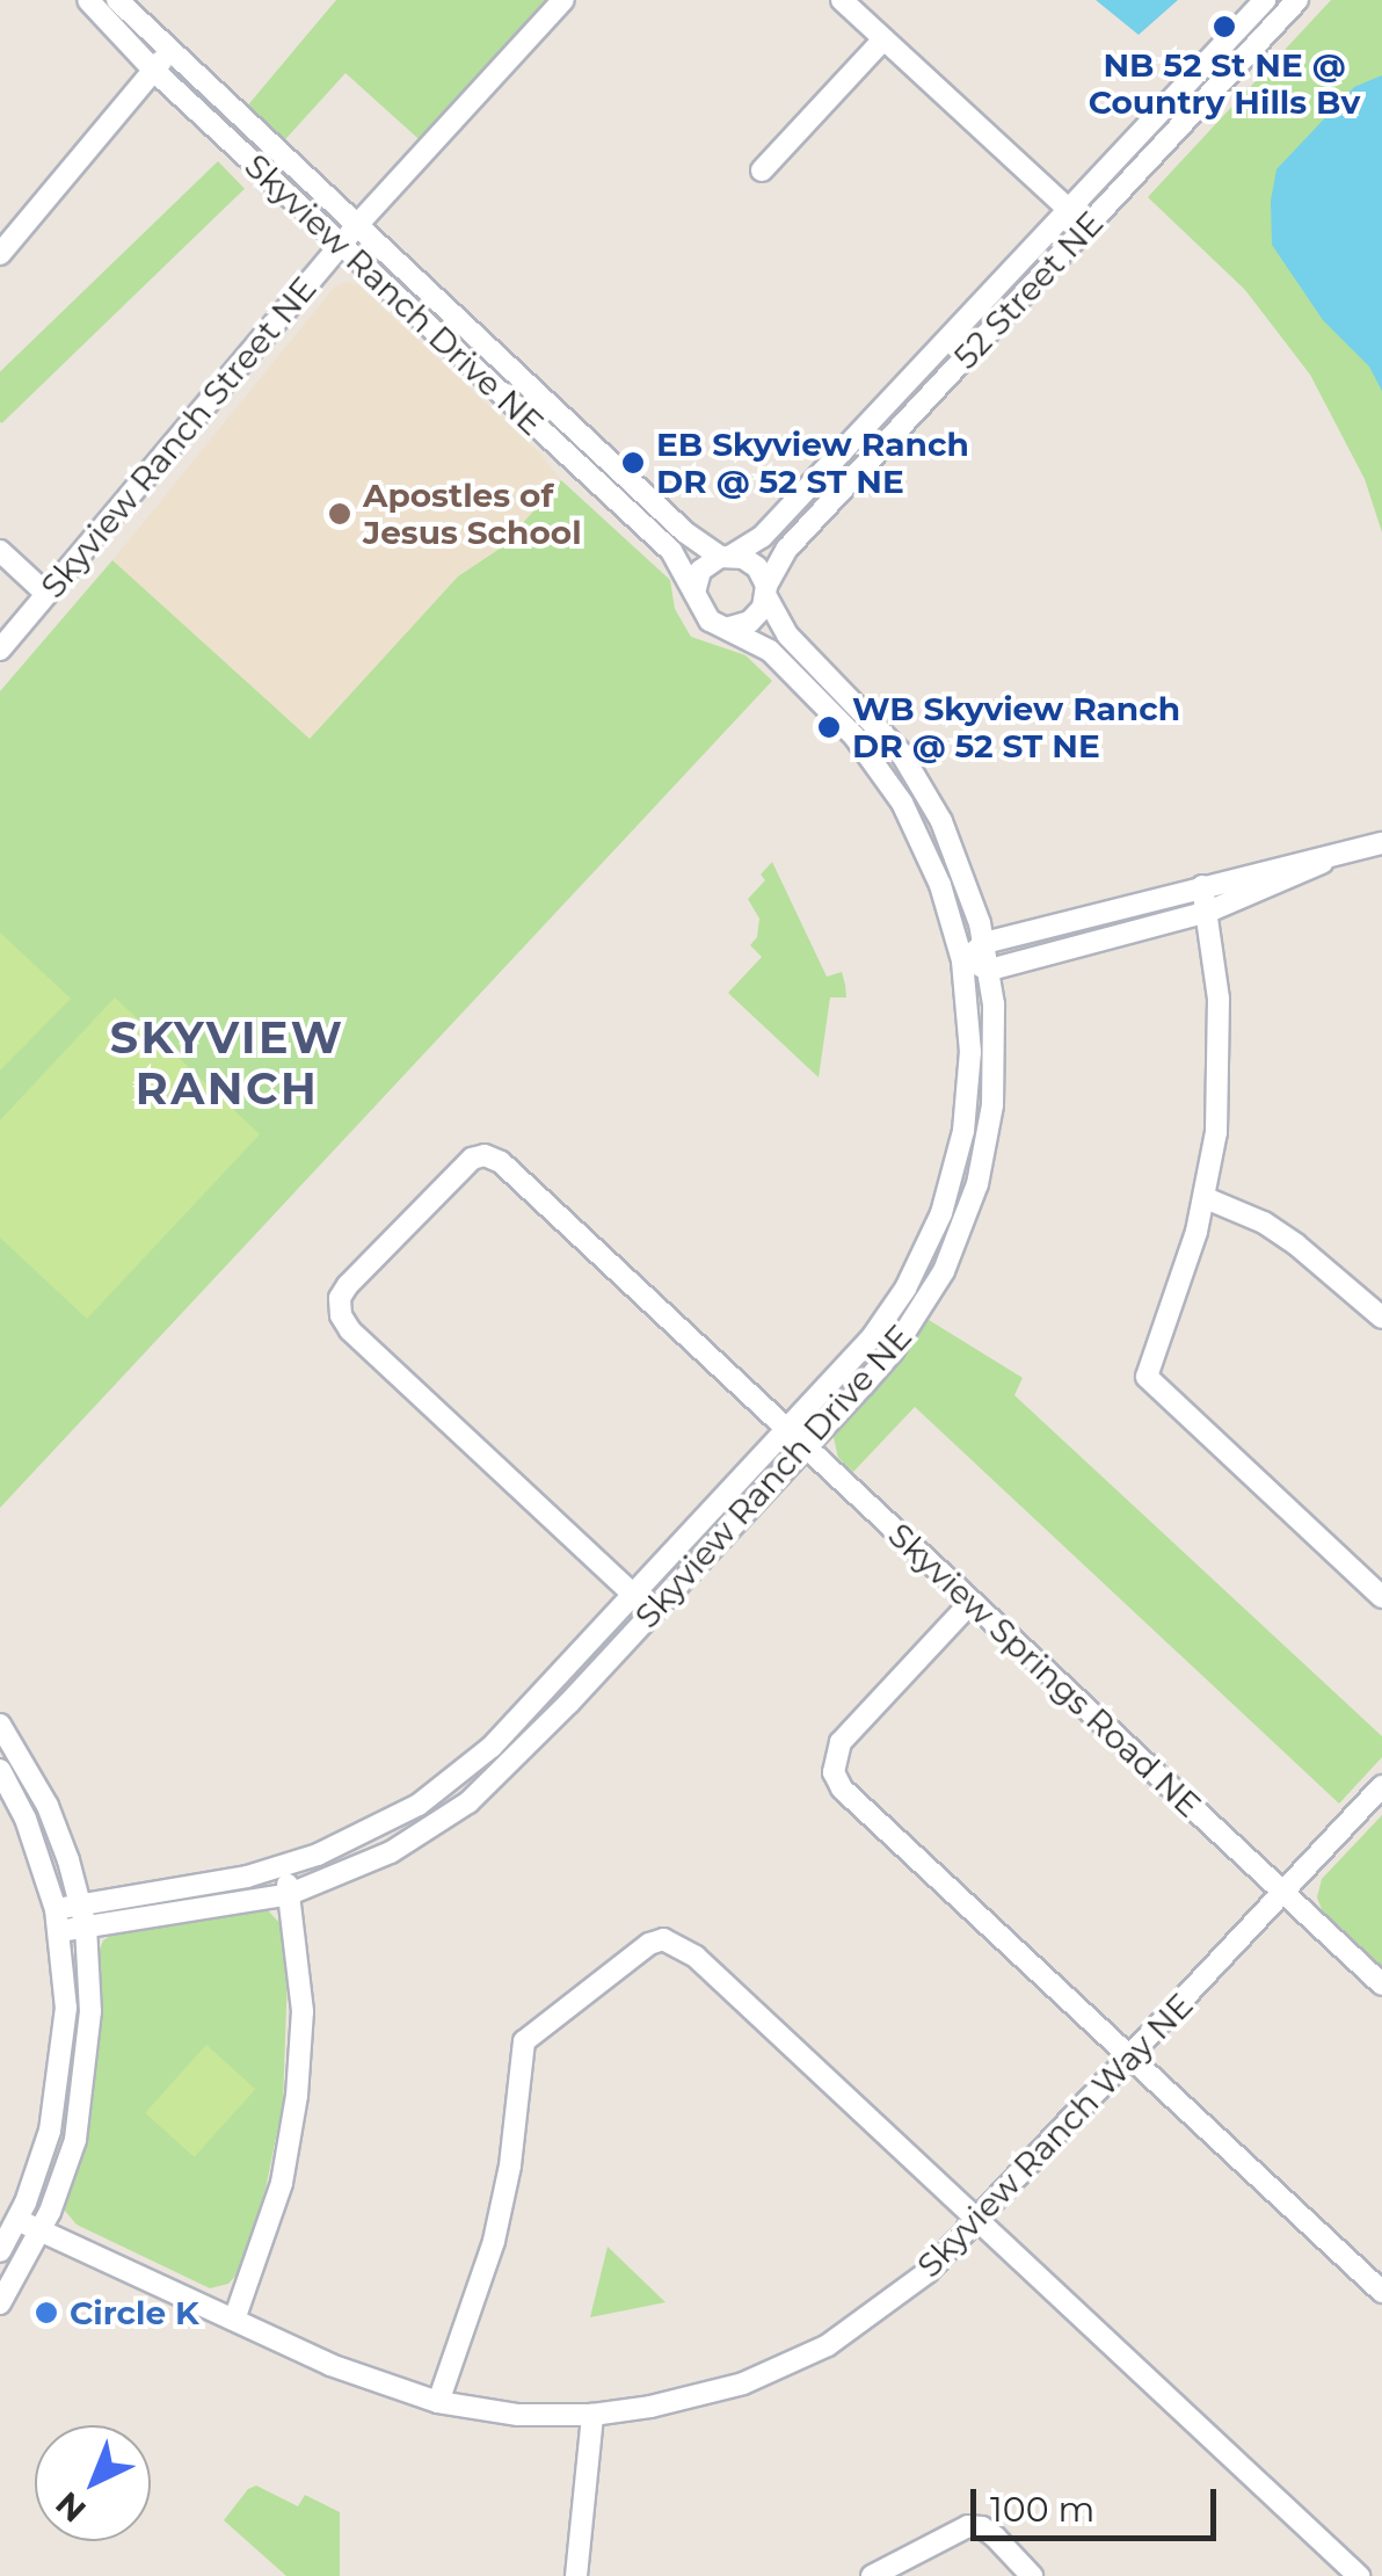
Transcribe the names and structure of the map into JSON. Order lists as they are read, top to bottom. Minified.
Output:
{"streets":{"street":["52 Street NE","Skyview Ranch Drive NE","Skyview Ranch Street NE","Skyview Springs Road NE","Skyview Ranch Way NE"]},"crossings":[["52 Street NE","Skyview Ranch Drive NE"],["Skyview Ranch Drive NE","Skyview Ranch Street NE"],["Skyview Ranch Drive NE","Skyview Springs Road NE"],["Skyview Springs Road NE","Skyview Ranch Way NE"]],"districts":["SKYVIEW RANCH"],"places":["NB 52 St NE @ Country Hills Bv","EB Skyview Ranch DR @ 52 ST NE","Apostles of Jesus School","WB Skyview Ranch DR @ 52 ST NE","Circle K"],"scale_bar":"100 m","north":"bottom left"}
